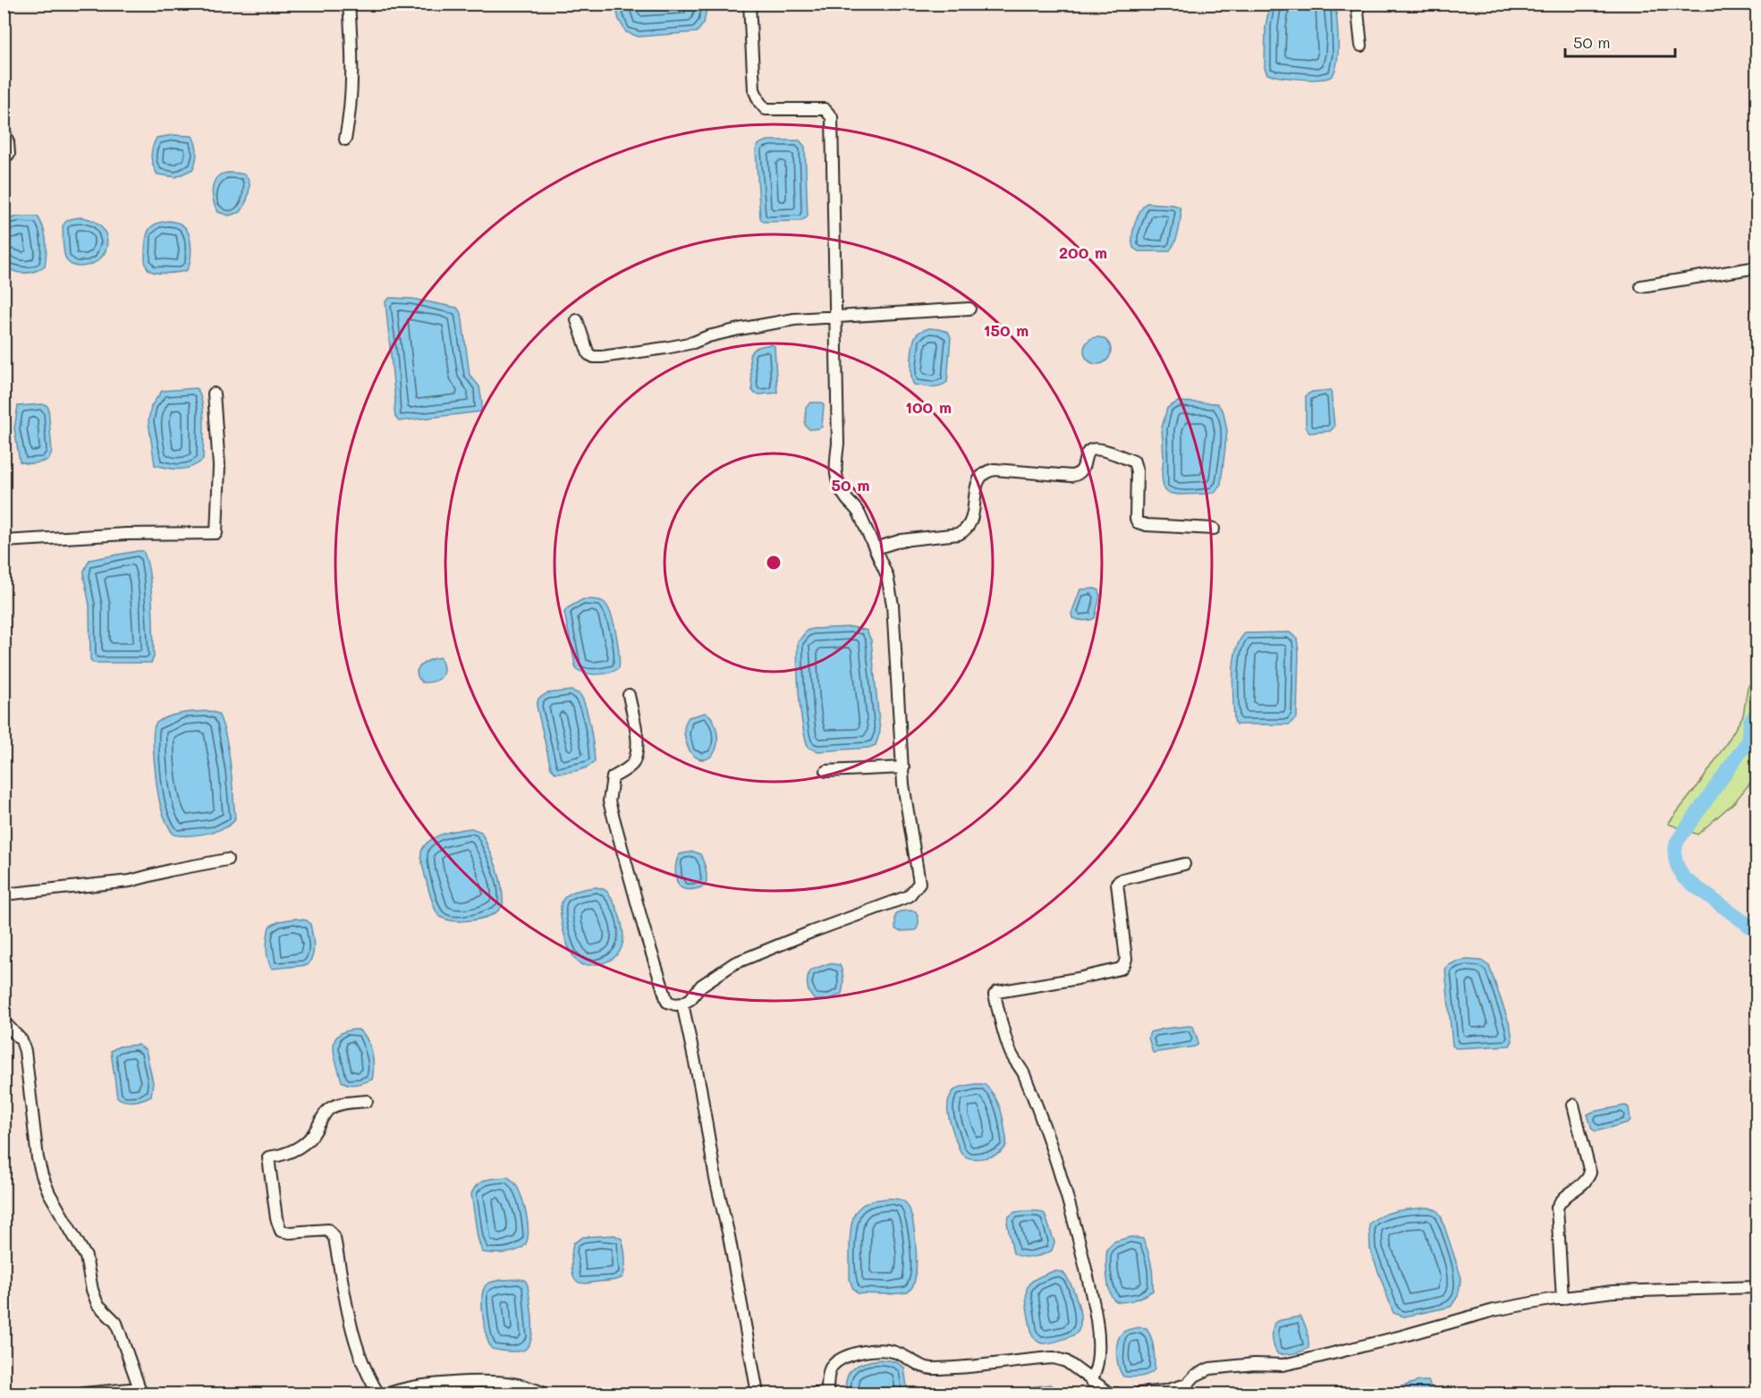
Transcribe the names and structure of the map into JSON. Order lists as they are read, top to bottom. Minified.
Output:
{"scale_bar":"50 m","rings":["200 m","150 m","100 m","50 m"]}
